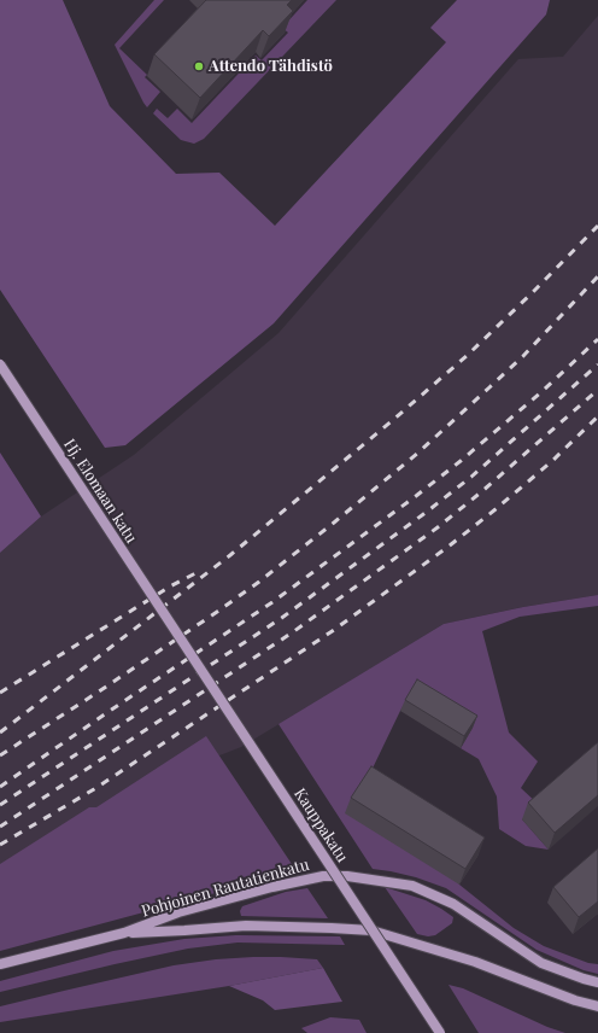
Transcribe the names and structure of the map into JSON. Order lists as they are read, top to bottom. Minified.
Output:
{"streets":{"street":["Hj. Elomaan katu","Kauppakatu","Pohjoinen Rautatienkatu"]},"crossings":[["Hj. Elomaan katu","Kauppakatu"]],"places":["Attendo Tähdistö"]}
